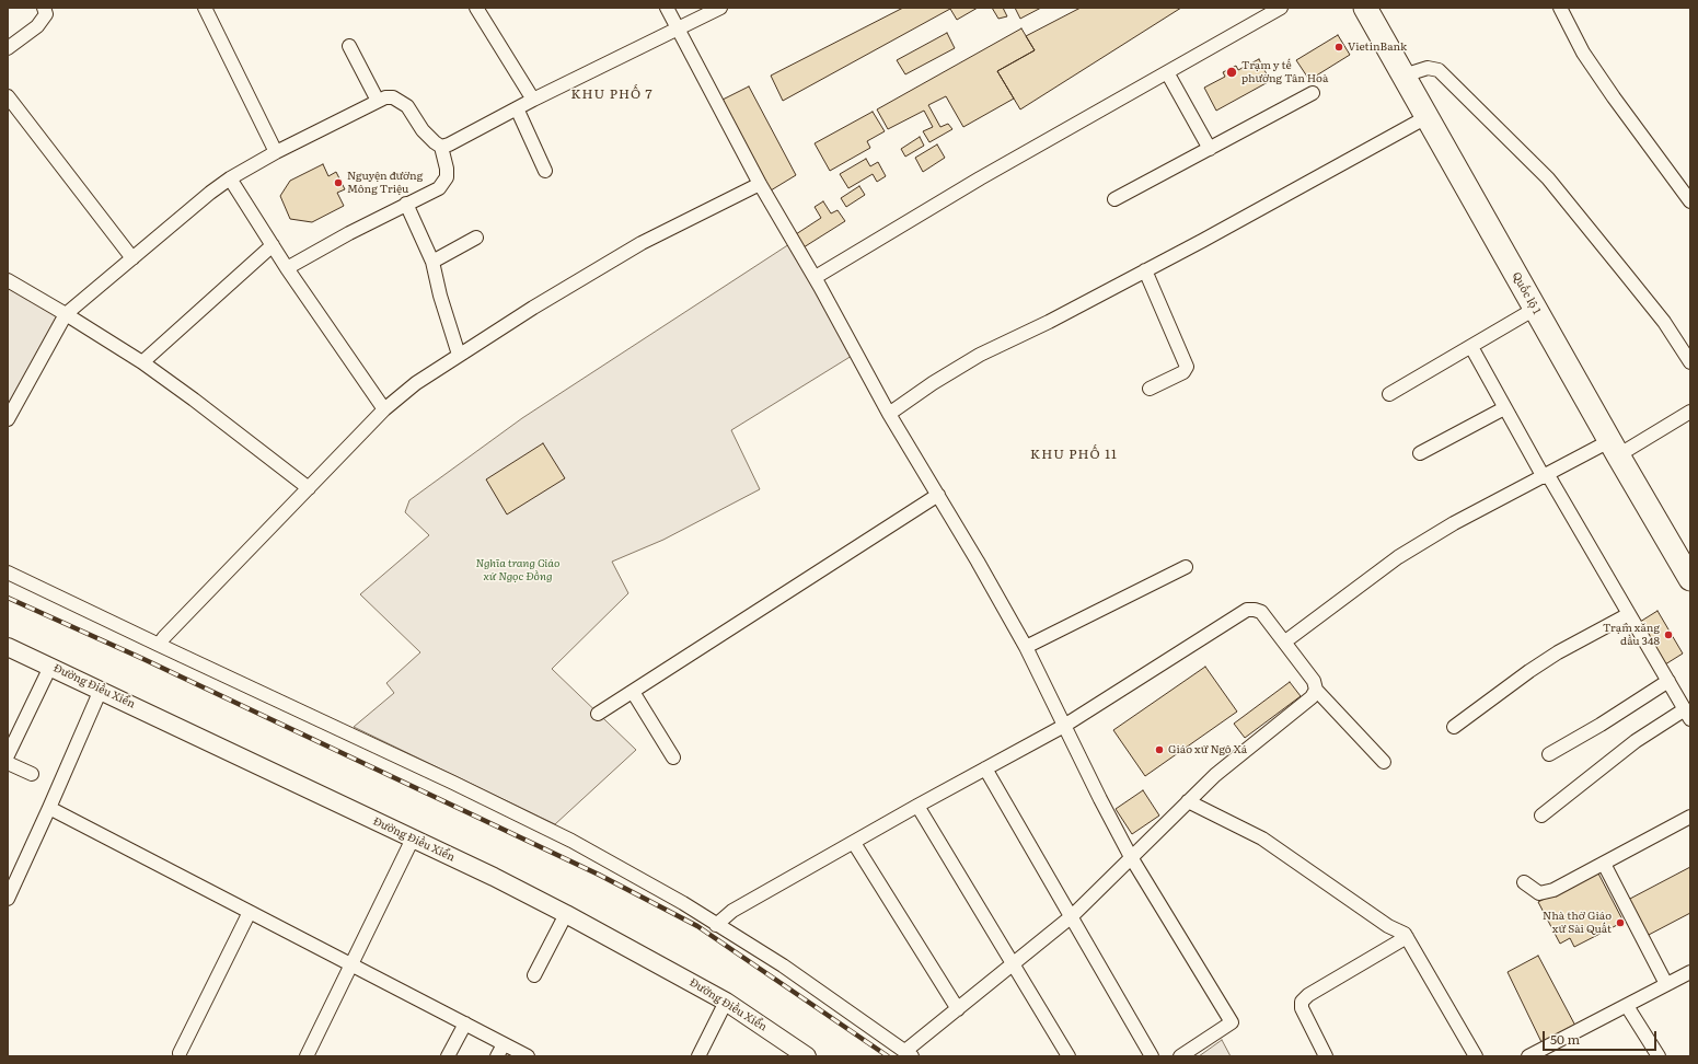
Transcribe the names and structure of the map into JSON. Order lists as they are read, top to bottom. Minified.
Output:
{"streets":{"highway":["Quốc lộ 1"],"street":["Đường Điều Xiển"]},"districts":["KHU PHỐ 7","KHU PHỐ 11"],"parks":["Nghĩa trang Giáo xứ Ngọc Đồng"],"places":["VietinBank","Trạm y tế phường Tân Hoà","Nguyện đường Mông Triệu","Trạm xăng dầu 348","Giáo xứ Ngô Xá","Nhà thờ Giáo xứ Sài Quất"],"scale_bar":"50 m"}
